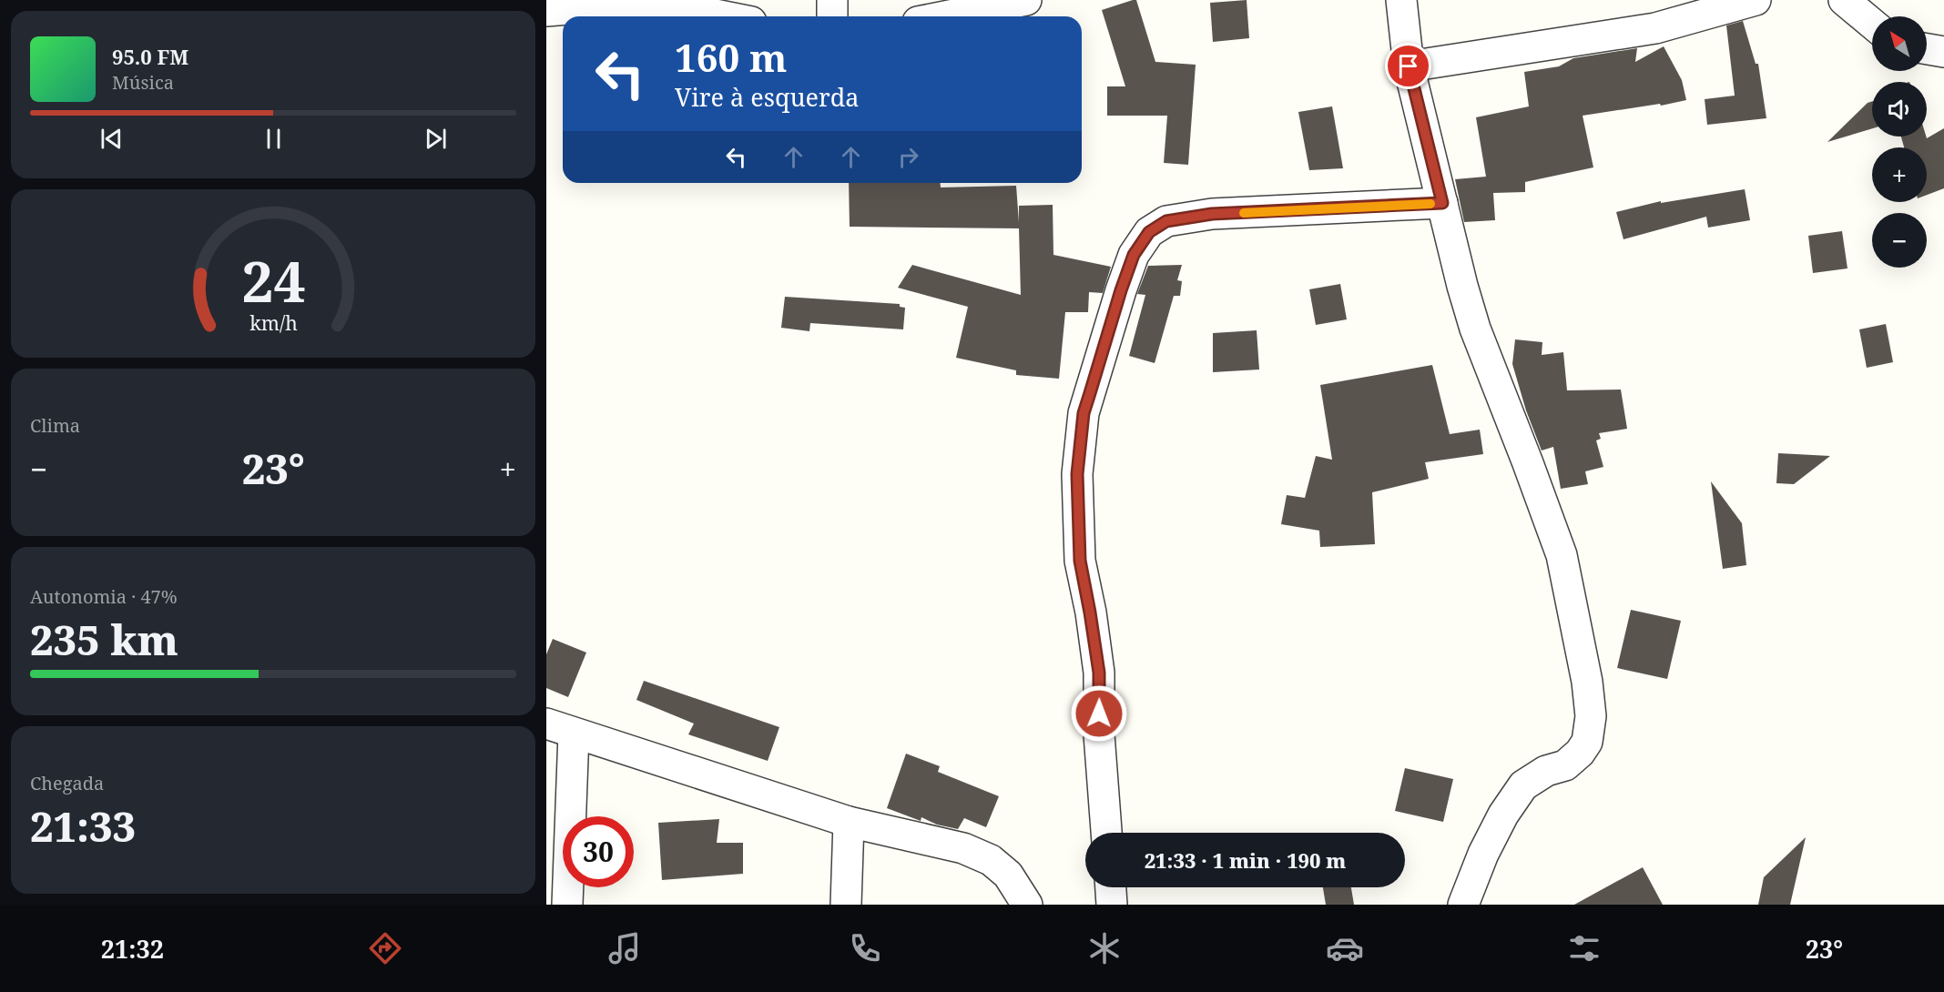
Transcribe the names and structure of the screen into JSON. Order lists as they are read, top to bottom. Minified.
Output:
{"north":"top left","page":{"map_buttons":["+","−"],"turn":["160 m","Vire à esquerda"],"song":["95.0 FM","Música"],"tile":["Clima",["Autonomia · 47%","235 km"],["Chegada","21:33"]],"heat":["−","23°","+"],"limit":"30","trip":"21:33 · 1 min · 190 m","tabs":["21:32","23°"],"gauge":["24","km/h"]}}
